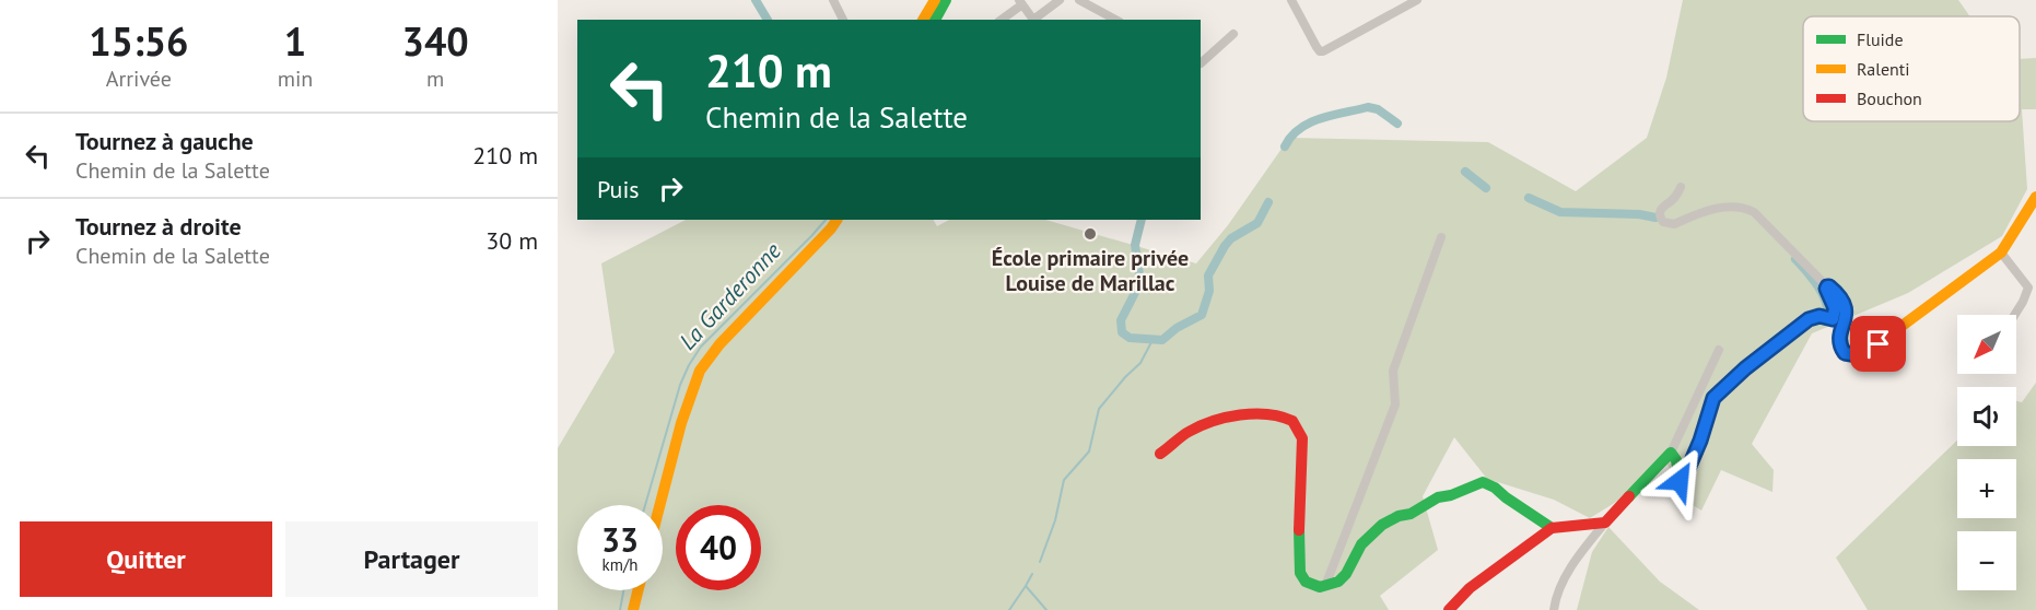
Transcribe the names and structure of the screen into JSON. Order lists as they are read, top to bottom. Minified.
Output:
{"water":["La Garderonne"],"places":["École primaire privée Louise de Marillac"],"legend":["Fluide","Ralenti","Bouchon"],"north":"bottom left","page":{"eta":["15:56","Arrivée","1","min","340","m"],"turn":["210 m","Chemin de la Salette"],"list":[{"name":"Tournez à gauche","note":"Chemin de la Salette","value":"210 m"},{"name":"Tournez à droite","note":"Chemin de la Salette","value":"30 m"}],"then":"Puis","map_buttons":["+","−"],"speed":"33 km/h","limit":"40","buttons":["Quitter","Partager"]}}
